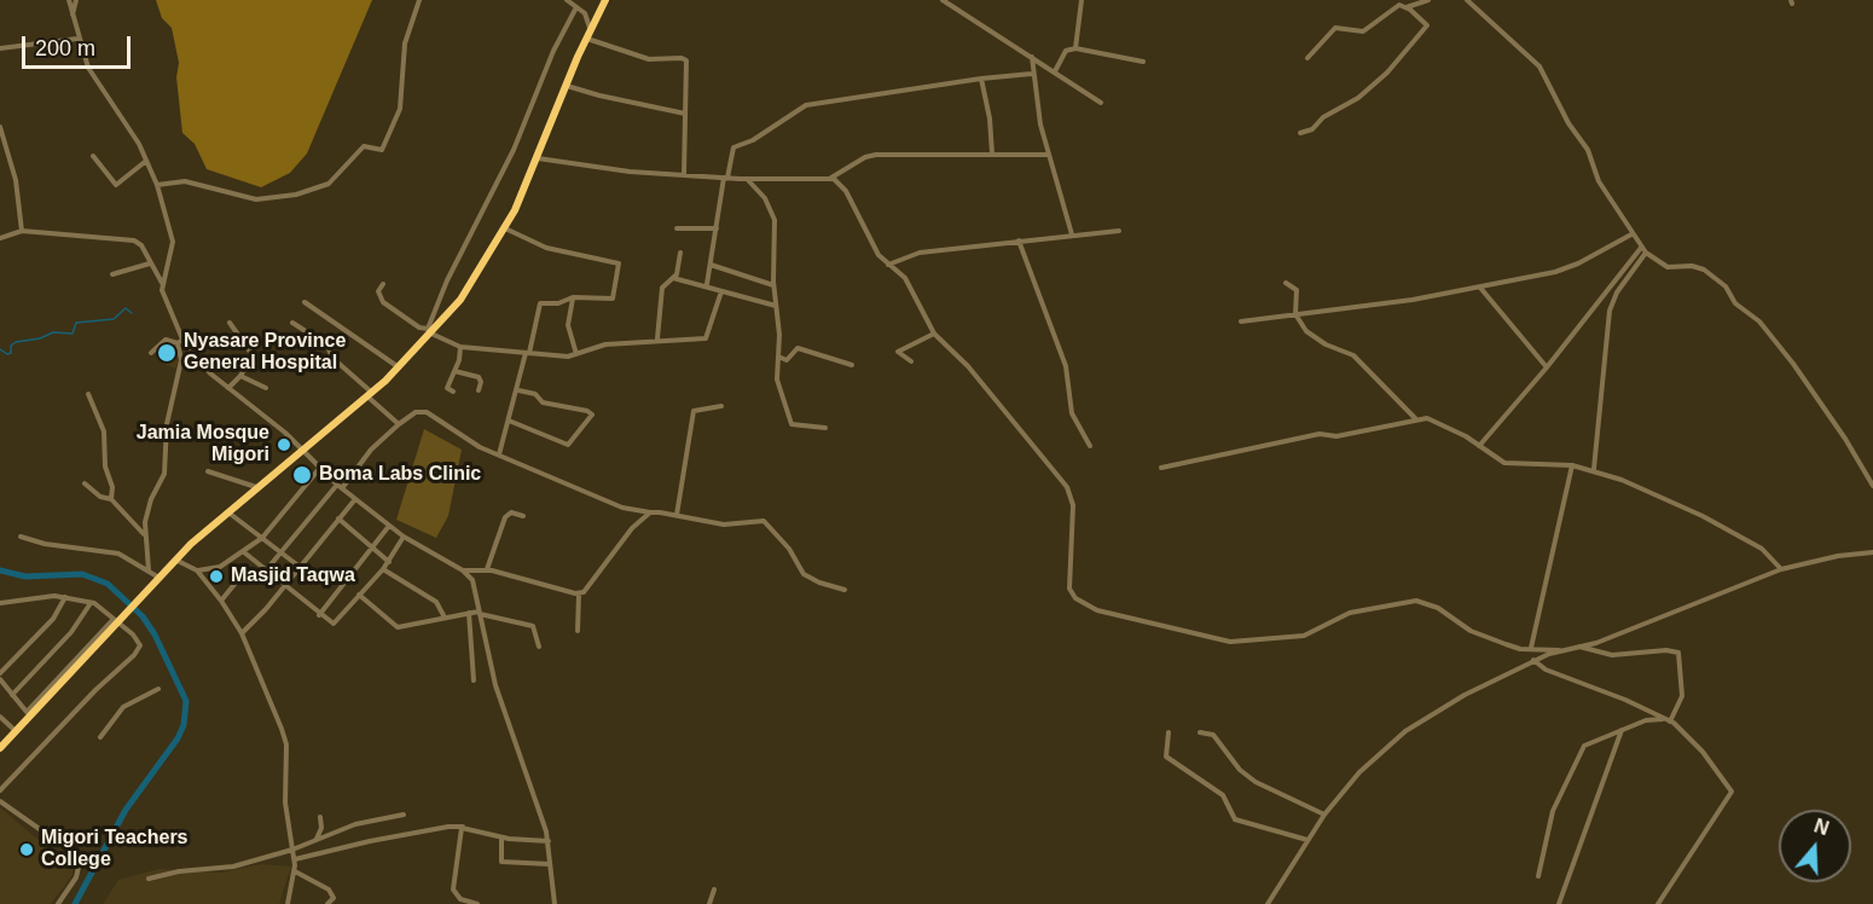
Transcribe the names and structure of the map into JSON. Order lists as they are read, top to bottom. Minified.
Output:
{"places":["Nyasare Province General Hospital","Jamia Mosque Migori","Boma Labs Clinic","Masjid Taqwa","Migori Teachers College"],"scale_bar":"200 m","north":"top"}
